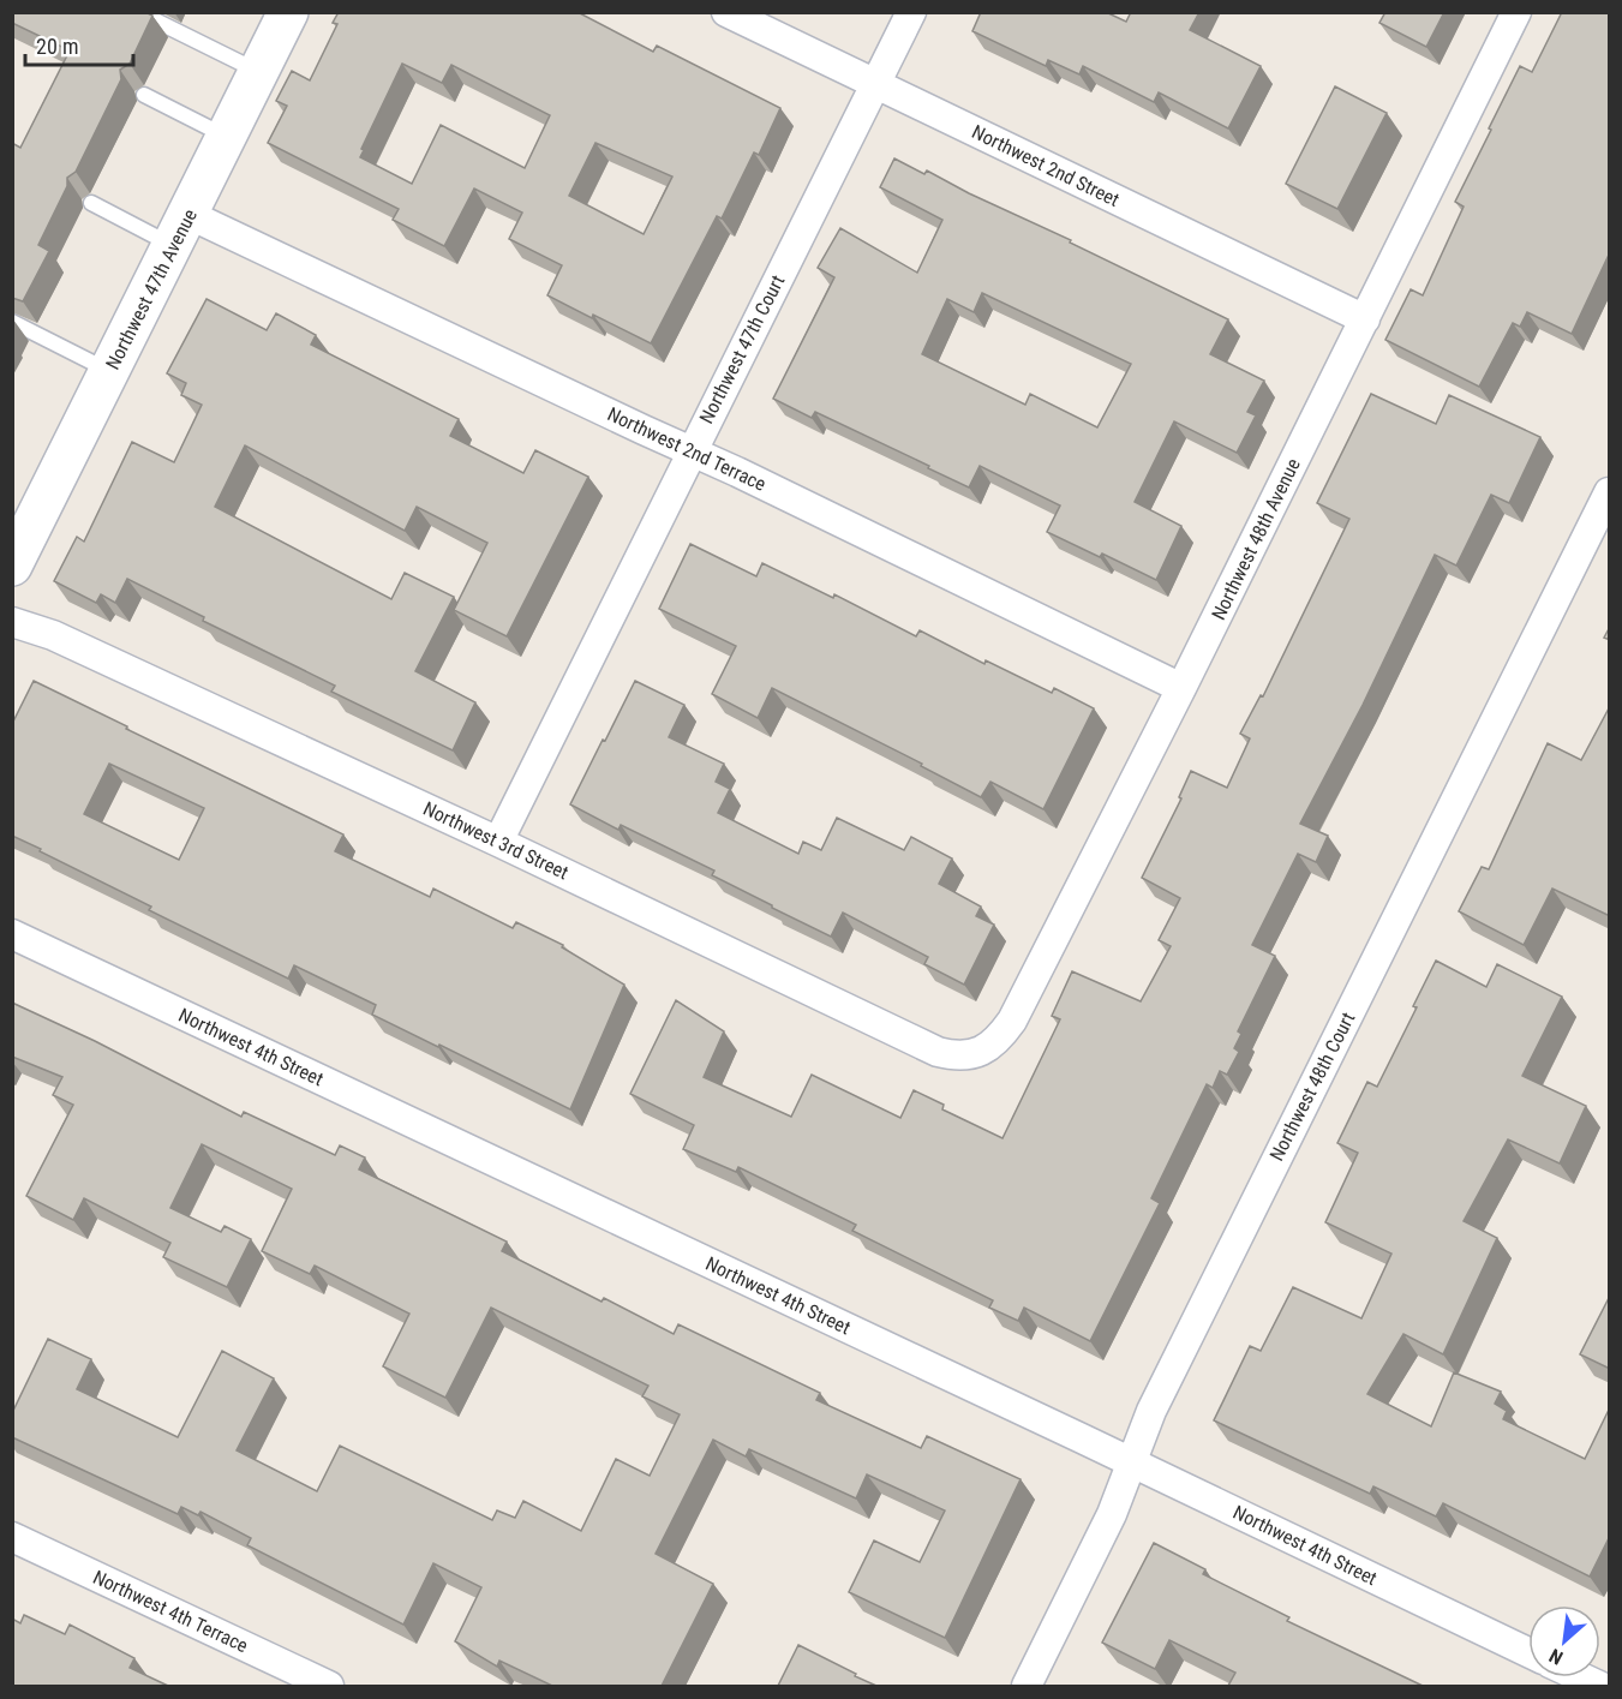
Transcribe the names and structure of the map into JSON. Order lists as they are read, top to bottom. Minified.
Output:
{"streets":{"street":["Northwest 2nd Street","Northwest 47th Avenue","Northwest 47th Court","Northwest 2nd Terrace","Northwest 48th Avenue","Northwest 3rd Street","Northwest 4th Street","Northwest 48th Court","Northwest 4th Terrace"]},"crossings":[["Northwest 2nd Street","Northwest 47th Court"],["Northwest 2nd Street","Northwest 48th Avenue"],["Northwest 47th Avenue","Northwest 2nd Terrace"],["Northwest 47th Court","Northwest 2nd Terrace"],["Northwest 47th Court","Northwest 3rd Street"],["Northwest 2nd Terrace","Northwest 48th Avenue"],["Northwest 48th Avenue","Northwest 3rd Street"],["Northwest 4th Street","Northwest 48th Court"]],"scale_bar":"20 m","north":"bottom left"}
